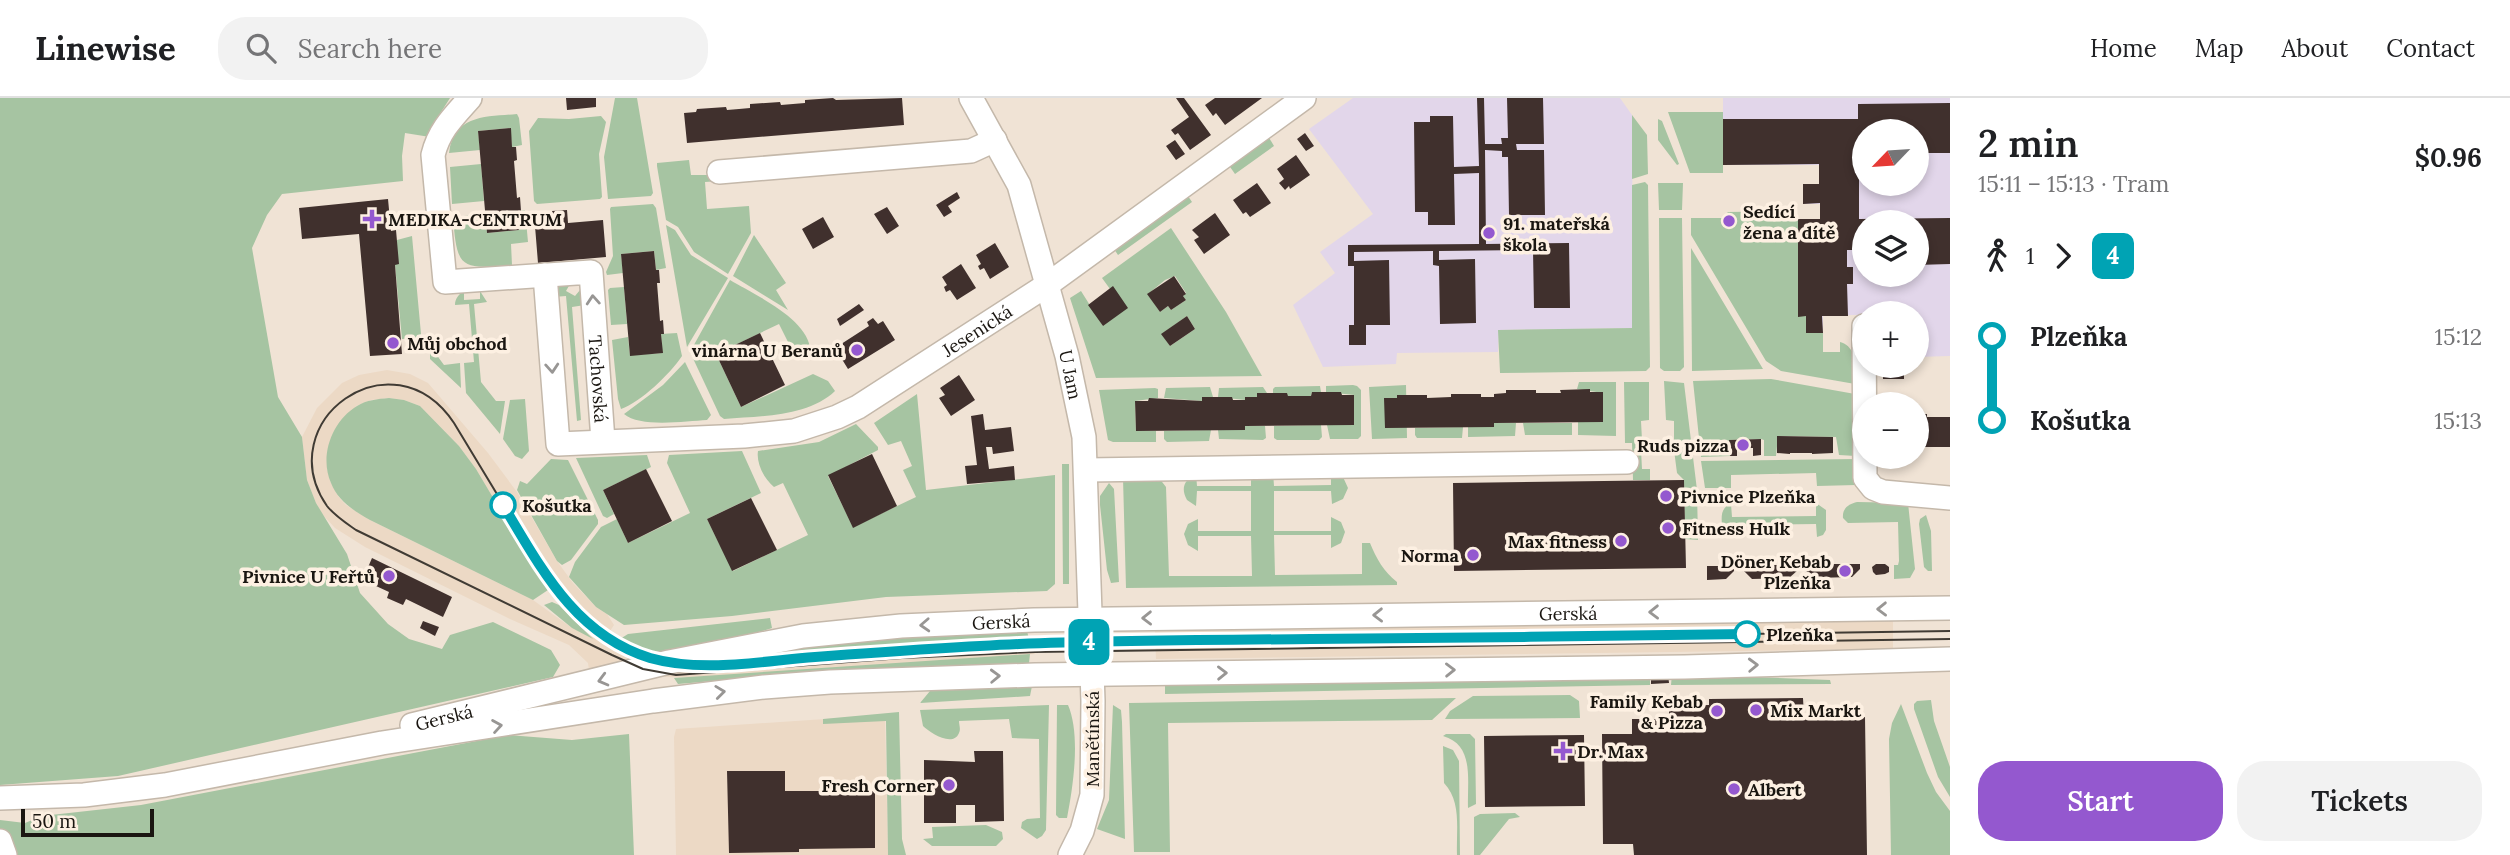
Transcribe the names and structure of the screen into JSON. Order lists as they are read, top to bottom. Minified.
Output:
{"streets":{"street":["Jesenická","U Jam","Tachovská","Gerská","Manětínská"]},"crossings":[["Jesenická","U Jam"],["Jesenická","Tachovská"],["U Jam","Gerská"],["U Jam","Manětínská"],["Gerská","Manětínská"]],"places":{"health":["MEDIKA-CENTRUM","Dr. Max"],"other":["Sedící žena a dítě","91. mateřská škola","Můj obchod","vinárna U Beranů","Ruds pizza","Pivnice Plzeňka","Košutka","Fitness Hulk","Max fitness","Norma","Döner Kebab Plzeňka","Pivnice U Feřtů","Plzeňka","Mix Markt","Family Kebab & Pizza","Fresh Corner","Albert"]},"lines":["tram line 4"],"scale_bar":"50 m","north":"bottom left","page":{"header":"Linewise","search":"Search here","nav":["Home","Map","About","Contact"],"on_map":"4","heading":["2 min","15:11 – 15:13 · Tram","$0.96"],"map_buttons":["+","−"],"legs":["1","4"],"list":[{"name":"Plzeňka","value":"15:12"},{"name":"Košutka","value":"15:13"}],"buttons":["Start","Tickets"],"scale":"50 m"}}
